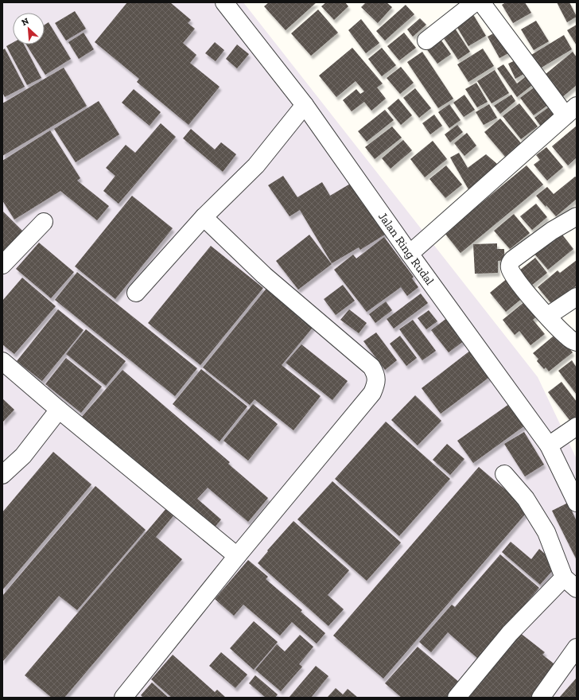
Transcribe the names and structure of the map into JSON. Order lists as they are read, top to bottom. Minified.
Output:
{"streets":{"street":["Jalan Ring Rudal"]},"north":"top left"}
